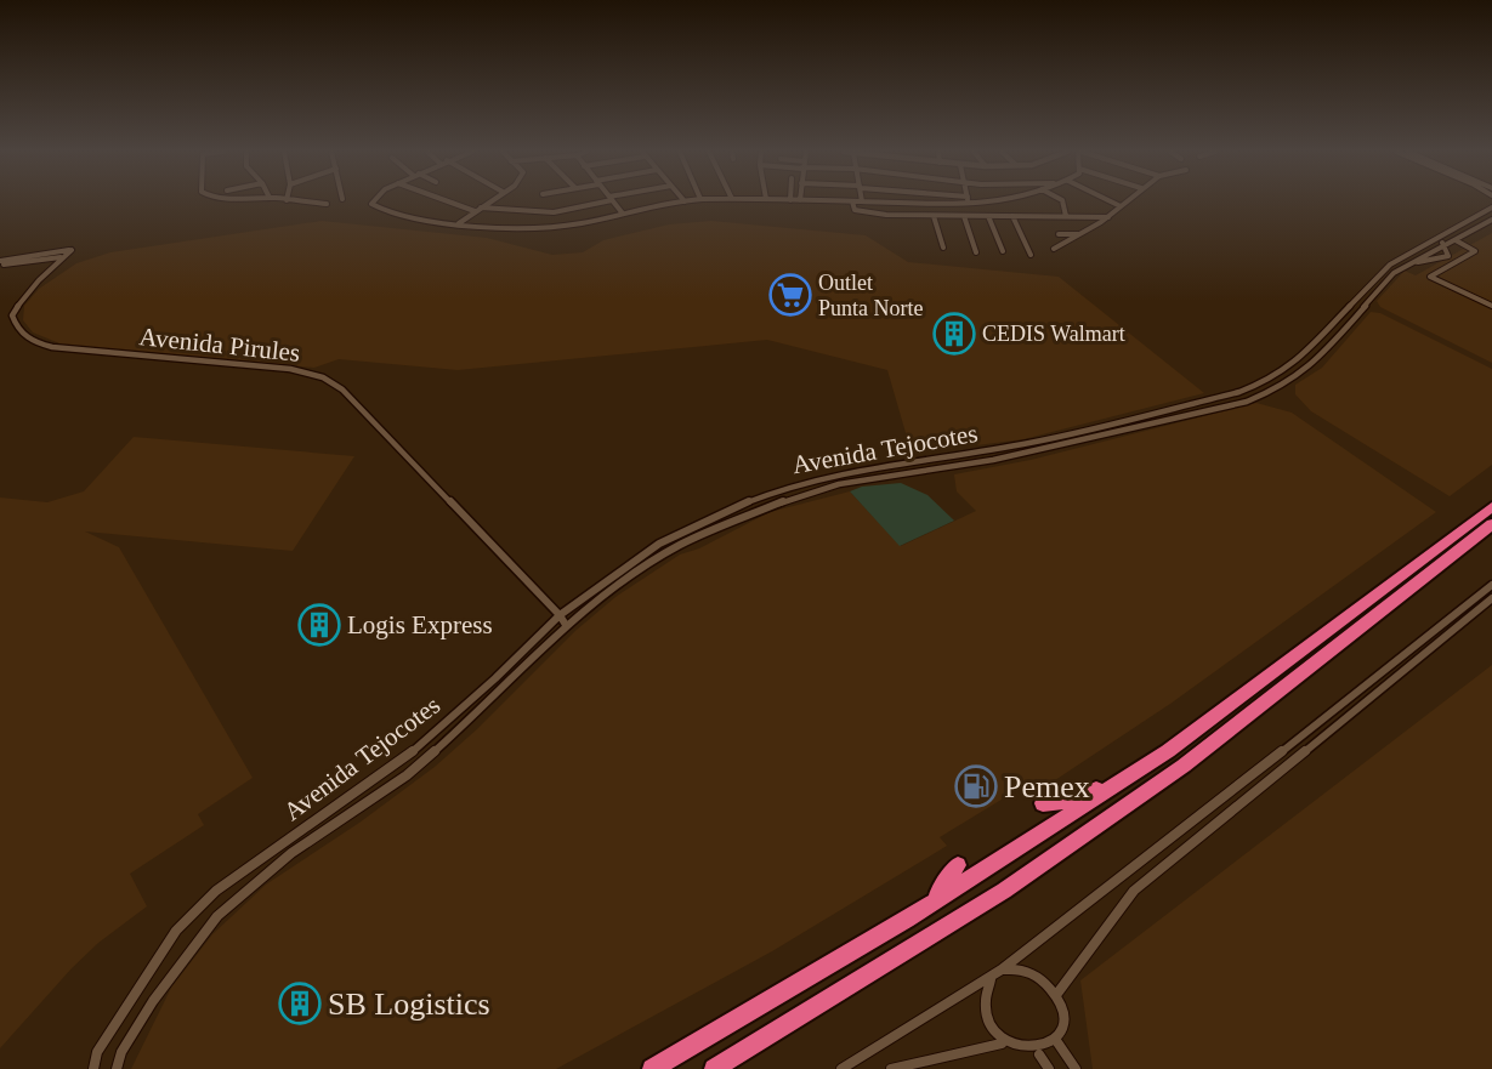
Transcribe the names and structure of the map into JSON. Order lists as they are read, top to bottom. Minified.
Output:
{"streets":{"street":["Avenida Pirules","Avenida Tejocotes"]},"crossings":[["Avenida Pirules","Avenida Tejocotes"]],"places":{"supermarket":["Outlet Punta Norte"],"building":["CEDIS Walmart","Logis Express","SB Logistics"],"fuel station":["Pemex"]}}
